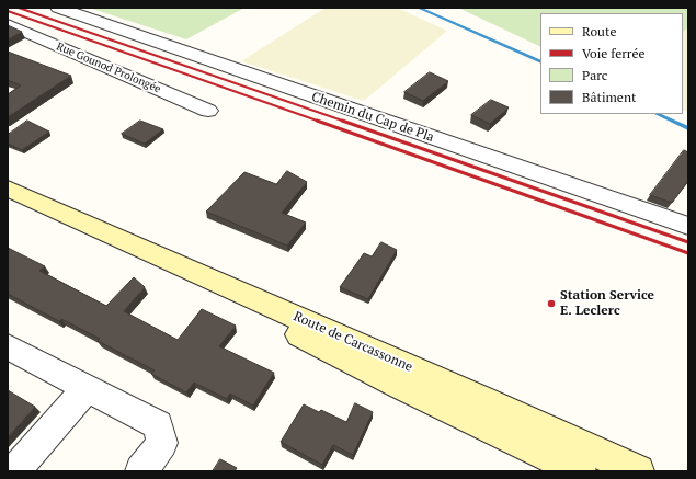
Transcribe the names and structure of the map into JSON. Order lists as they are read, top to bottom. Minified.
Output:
{"streets":{"main road":["Route de Carcassonne"],"street":["Rue Gounod Prolongée","Chemin du Cap de Pla"]},"places":["Station Service E. Leclerc"],"legend":["Route","Voie ferrée","Parc","Bâtiment"]}
